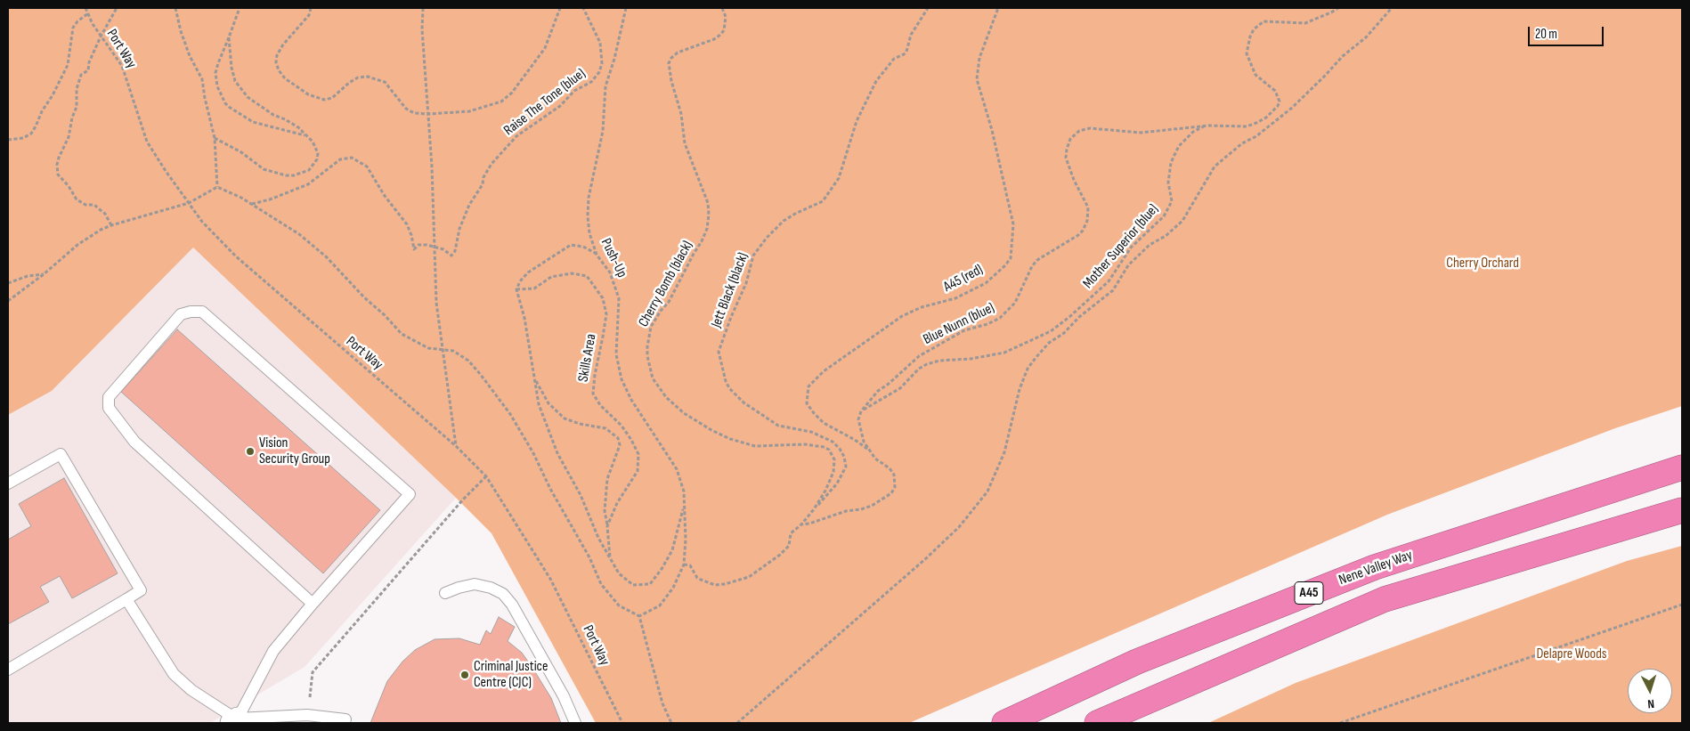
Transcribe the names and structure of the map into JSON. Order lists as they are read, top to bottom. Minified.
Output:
{"streets":{"highway":["Nene Valley Way","A45"],"path":["Port Way","Raise The Tone (blue)","Mother Superior (blue)","Push-Up","A45 (red)","Cherry Bomb (black)","Jett Black (black)","Blue Nunn (blue)","Skills Area"]},"crossings":[["Mother Superior (blue)","Blue Nunn (blue)"],["Push-Up","Skills Area"],["Cherry Bomb (black)","Jett Black (black)"]],"parks":["Cherry Orchard","Delapre Woods"],"places":["Vision Security Group","Criminal Justice Centre (CJC)"],"scale_bar":"20 m","north":"bottom"}
